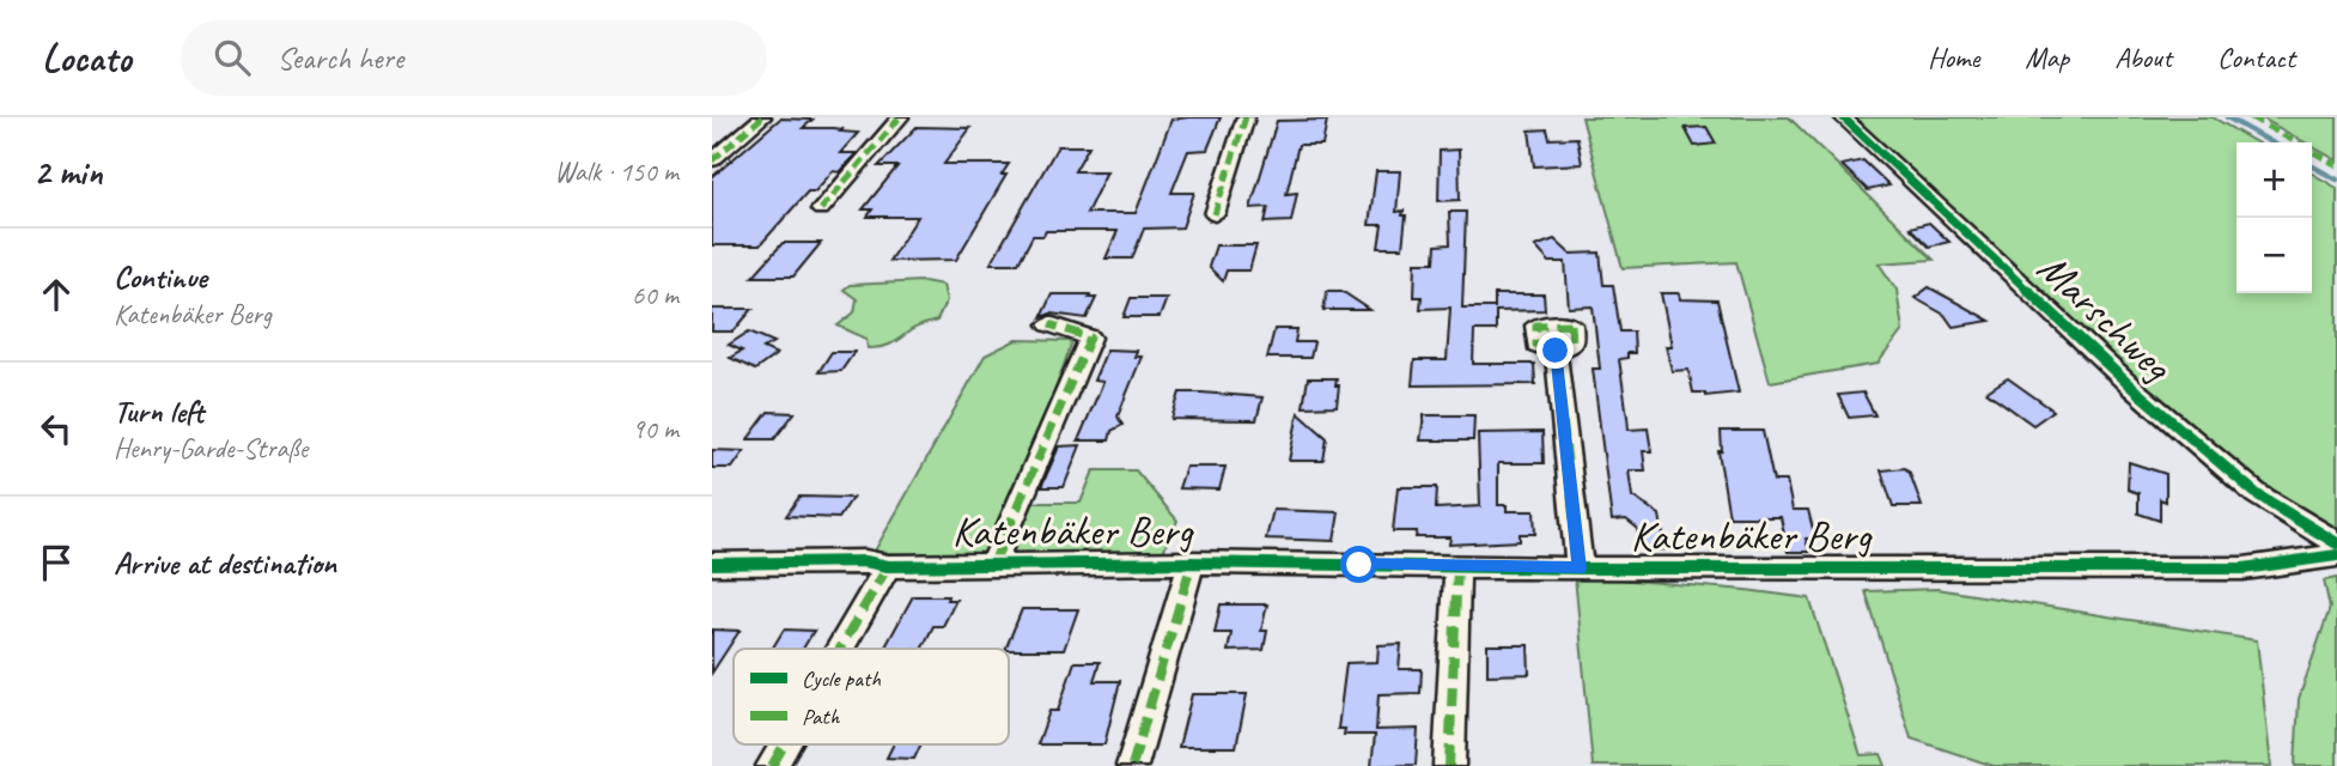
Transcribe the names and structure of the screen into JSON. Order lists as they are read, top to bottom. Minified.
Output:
{"streets":{"street":["Marschweg","Katenbäker Berg"]},"legend":["Cycle path","Path"],"page":{"header":"Locato","search":"Search here","nav":["Home","Map","About","Contact"],"heading":["2 min","Walk · 150 m"],"map_buttons":["+","−"],"list":[["Continue","Katenbäker Berg","60 m"],["Turn left","Henry-Garde-Straße","90 m"],"Arrive at destination"]}}
